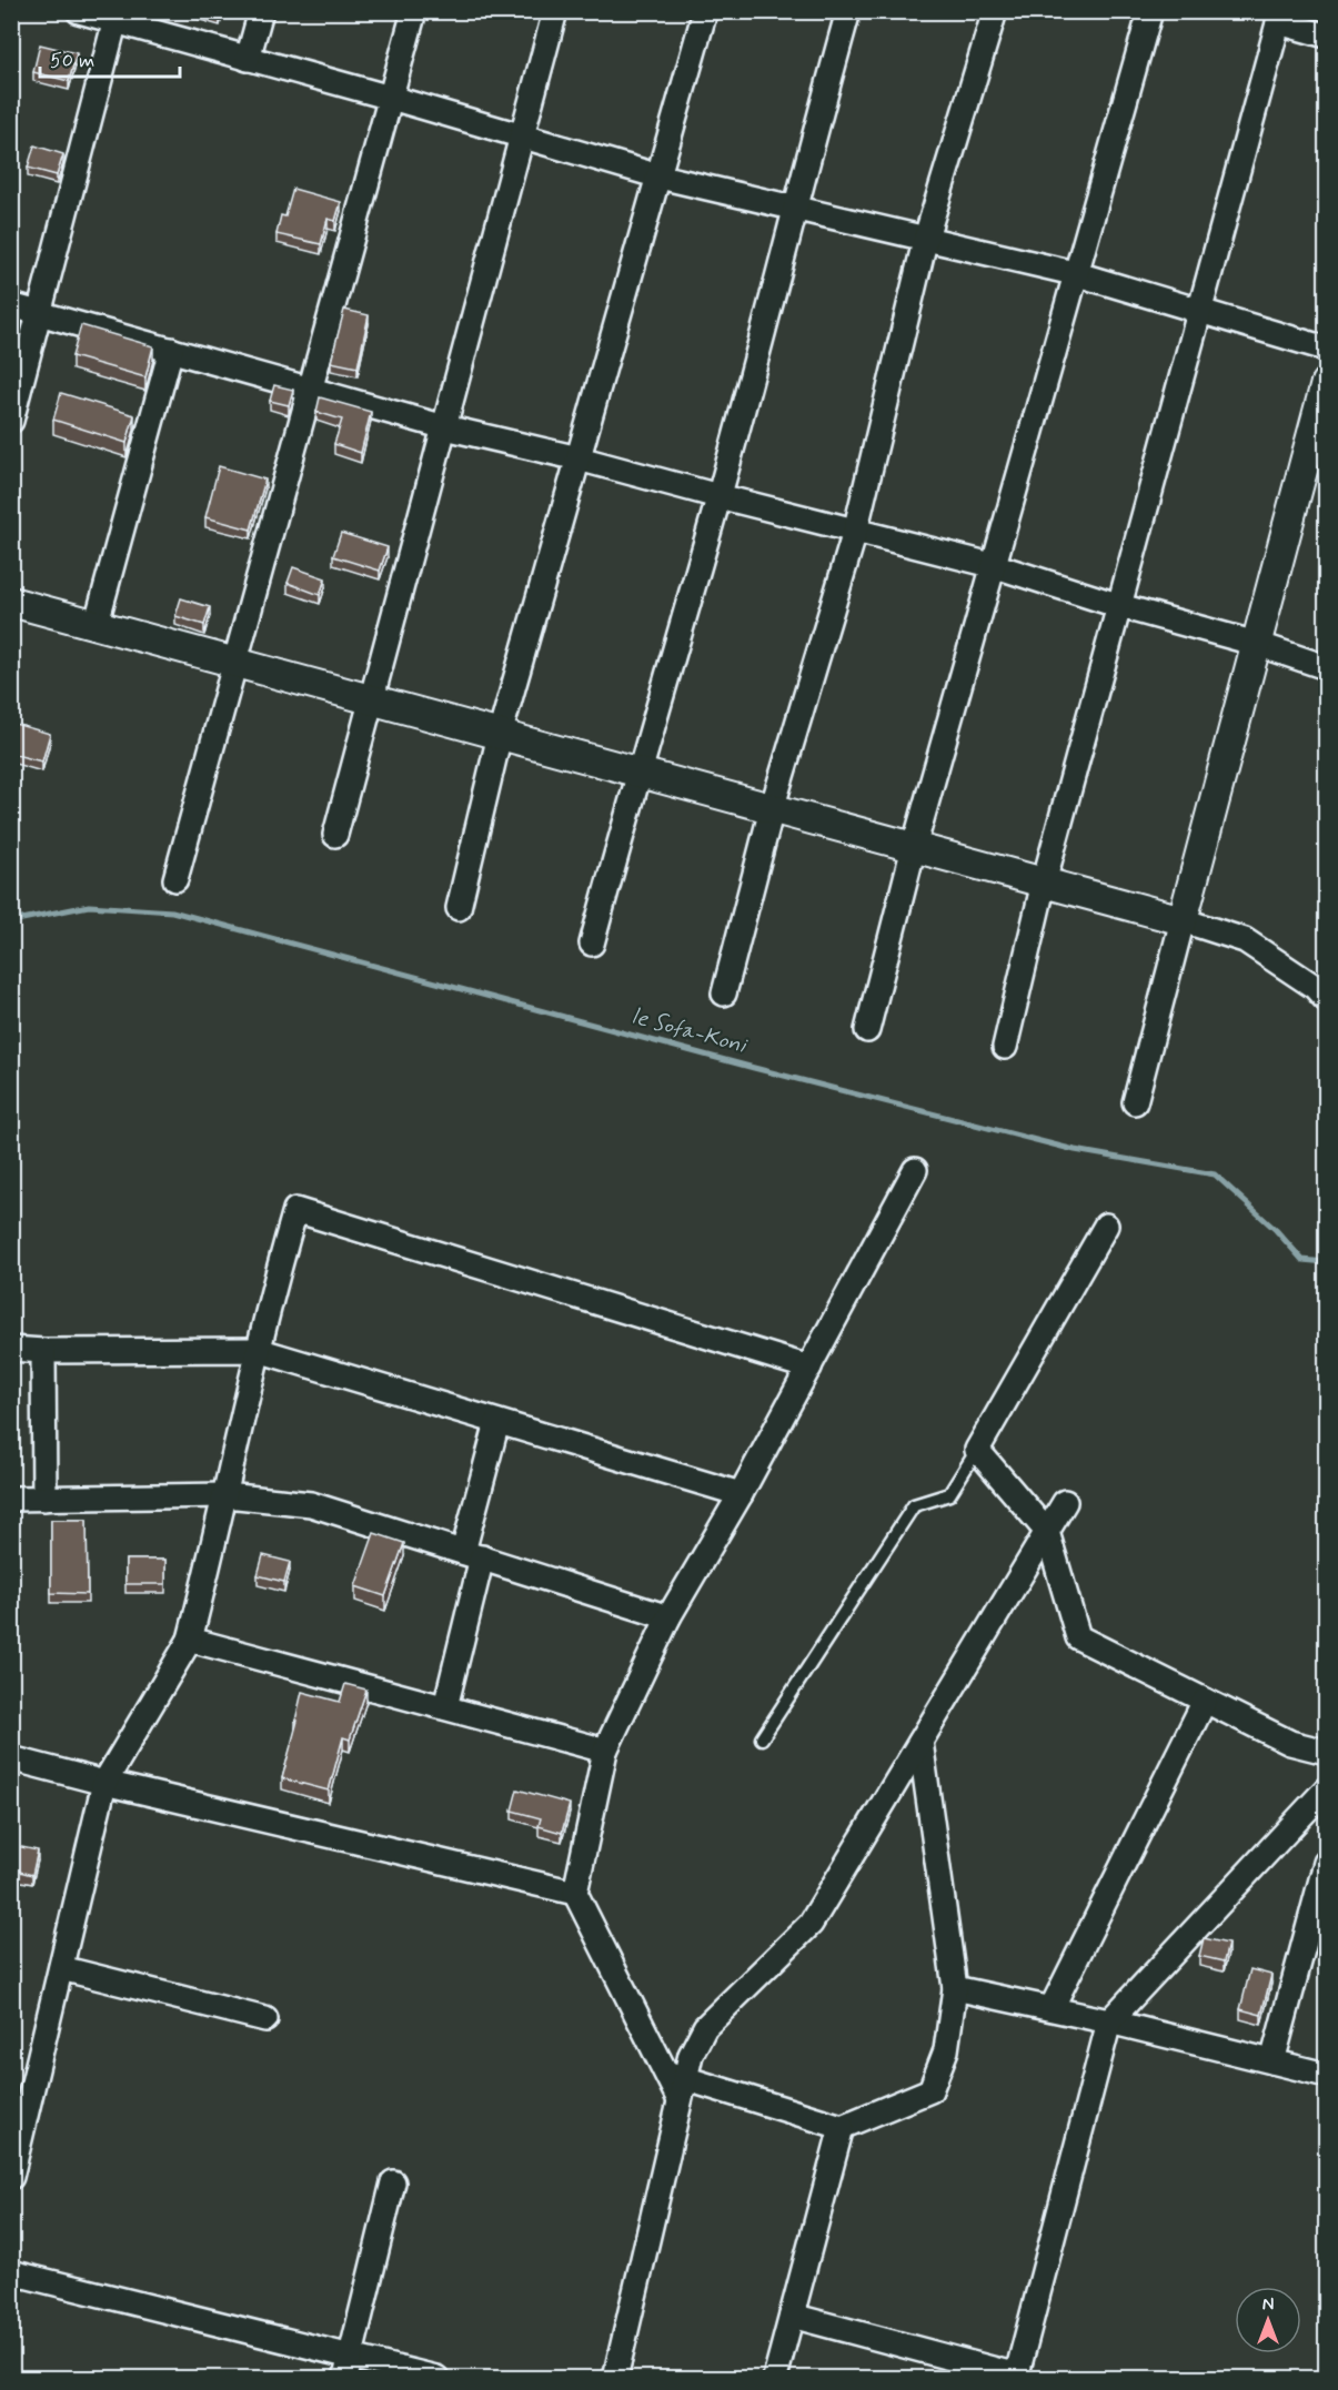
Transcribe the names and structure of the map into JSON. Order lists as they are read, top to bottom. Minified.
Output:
{"water":["le Sofa-Koni"],"scale_bar":"50 m","north":"top"}
